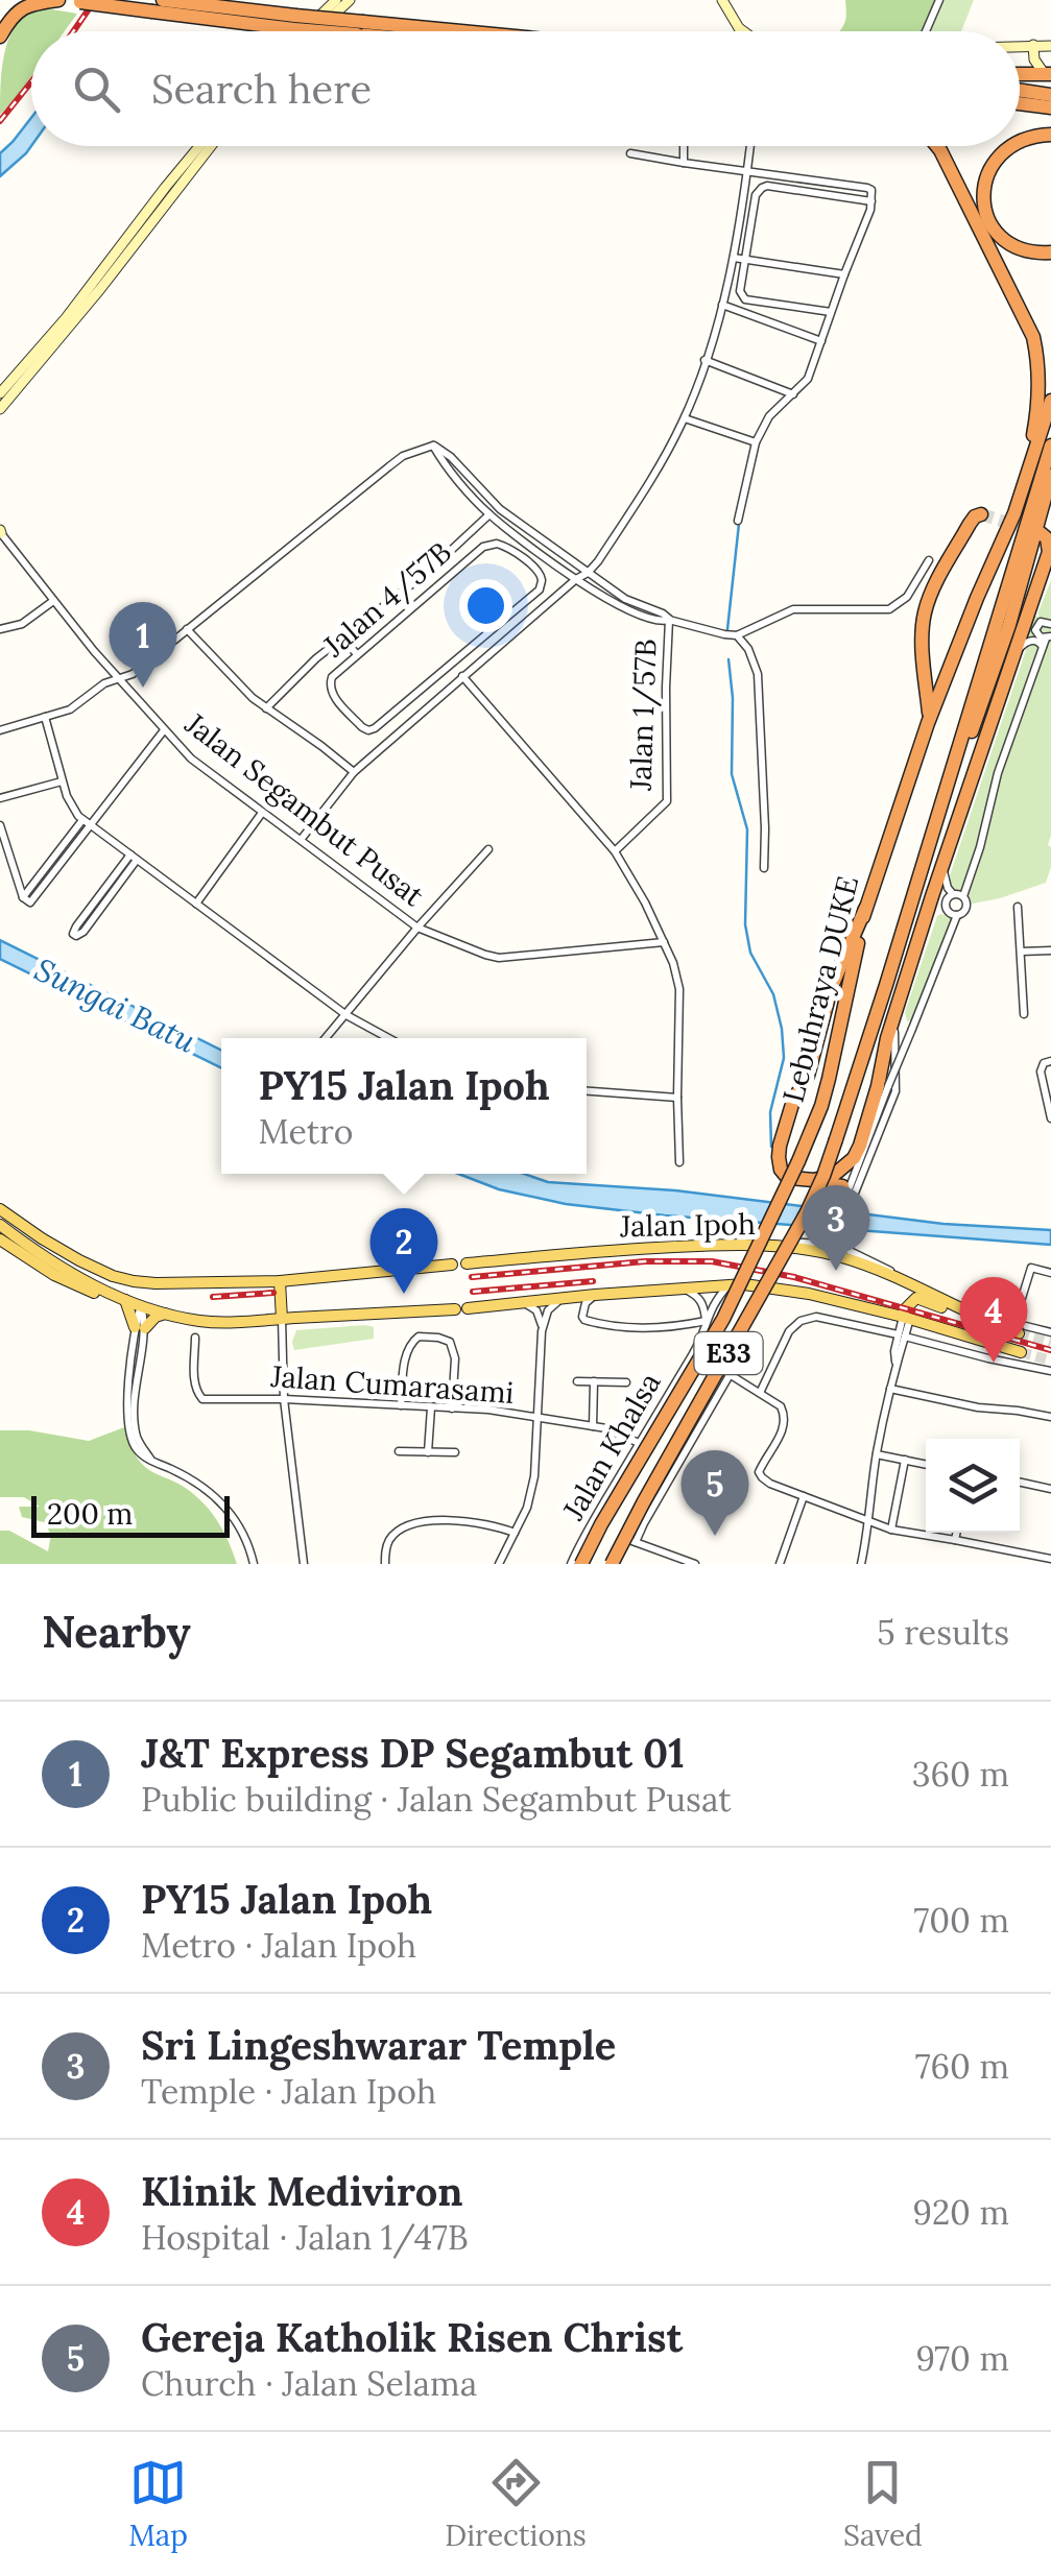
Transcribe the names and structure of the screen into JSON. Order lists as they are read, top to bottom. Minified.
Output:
{"streets":{"highway":["Lebuhraya DUKE","E33"],"main road":["Jalan Ipoh"],"street":["Jalan 4/57B","Jalan 1/57B","Jalan Segambut Pusat","Jalan Cumarasami","Jalan Khalsa"]},"crossings":[["Jalan Ipoh","Jalan Khalsa"],["Jalan Cumarasami","Jalan Khalsa"]],"water":["Sungai Batu"],"scale_bar":"200 m","page":{"search":"Search here","pins":["1","3","2","4","5"],"popup":["PY15 Jalan Ipoh","Metro"],"scale":"200 m","heading":["Nearby","5 results"],"list":[{"mark":"1","name":"J&T Express DP Segambut 01","note":"Public building · Jalan Segambut Pusat","value":"360 m"},{"mark":"2","name":"PY15 Jalan Ipoh","note":"Metro · Jalan Ipoh","value":"700 m"},{"mark":"3","name":"Sri Lingeshwarar Temple","note":"Temple · Jalan Ipoh","value":"760 m"},{"mark":"4","name":"Klinik Mediviron","note":"Hospital · Jalan 1/47B","value":"920 m"},{"mark":"5","name":"Gereja Katholik Risen Christ","note":"Church · Jalan Selama","value":"970 m"}],"nav":["Map","Directions","Saved"]}}
